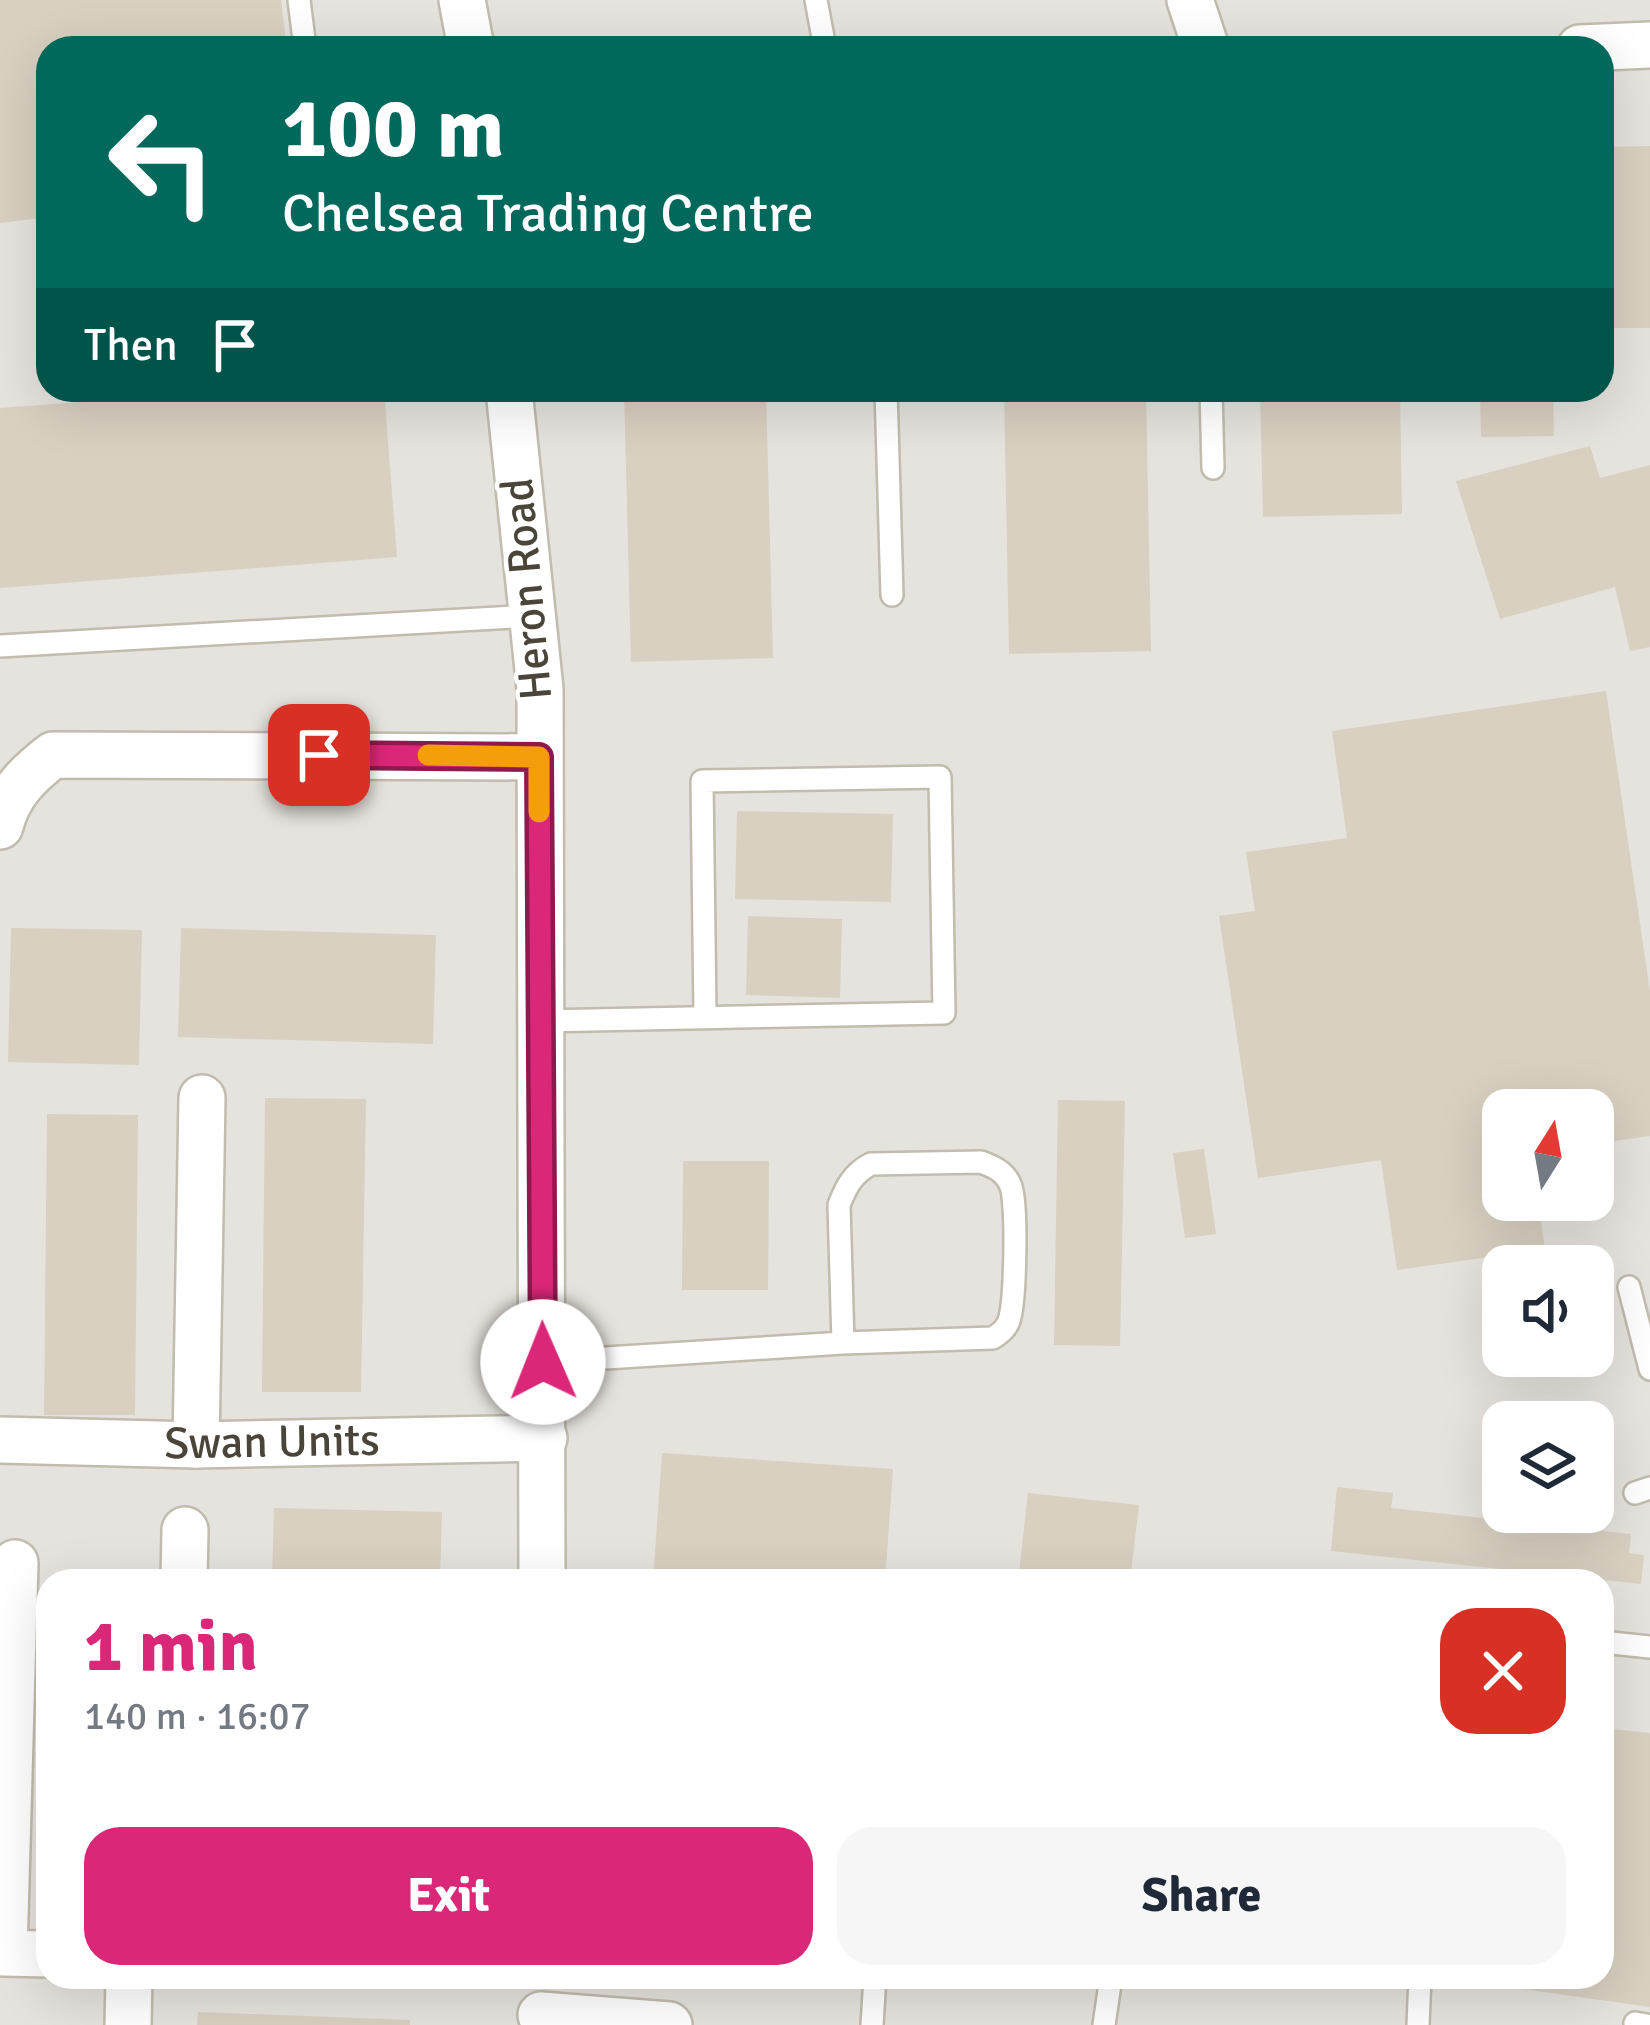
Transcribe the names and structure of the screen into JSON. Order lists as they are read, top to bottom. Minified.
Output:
{"streets":{"street":["Heron Road","Swan Units"]},"crossings":[["Heron Road","Swan Units"]],"north":"top","page":{"turn":["100 m","Chelsea Trading Centre"],"then":"Then","heading":["1 min","140 m · 16:07"],"buttons":["Exit","Share"]}}
